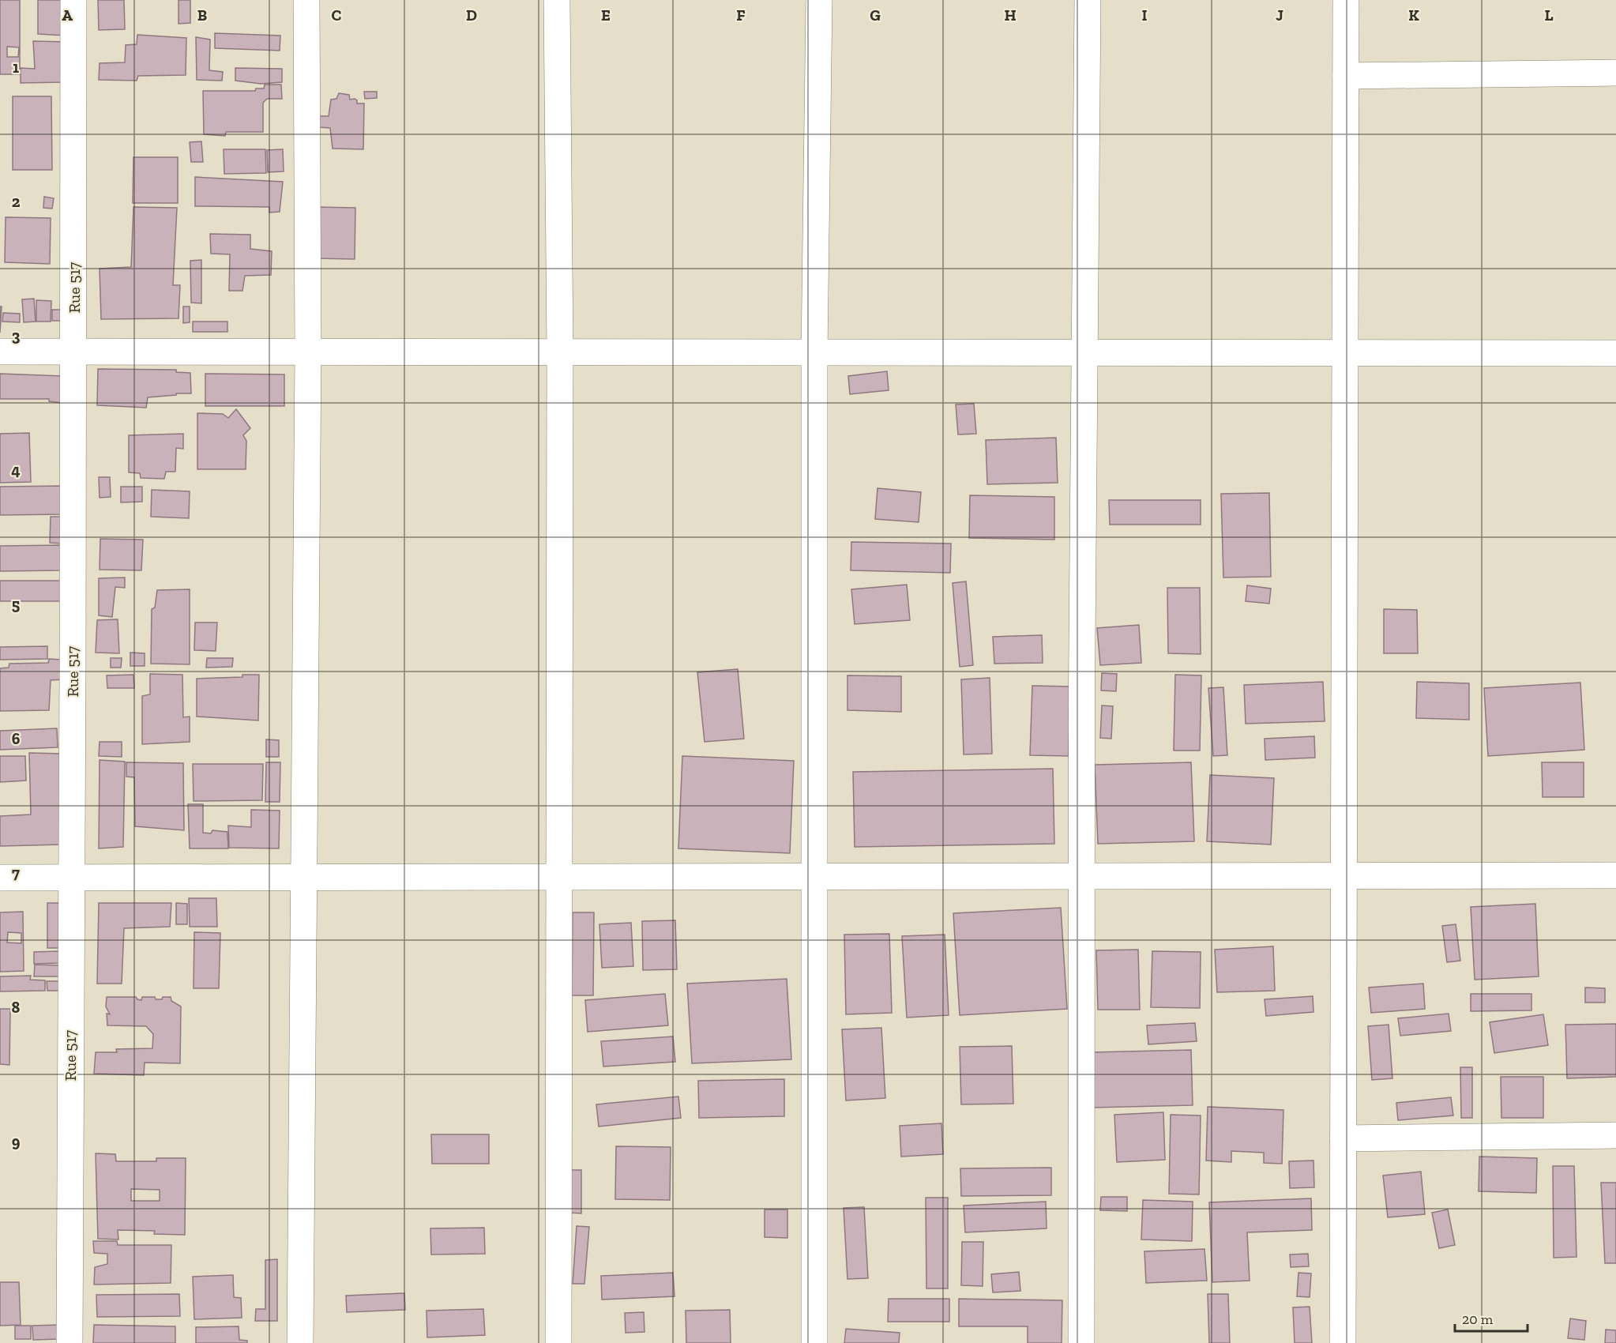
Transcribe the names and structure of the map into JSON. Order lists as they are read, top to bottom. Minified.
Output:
{"streets":{"street":["Rue 517"]},"scale_bar":"20 m","grid":{"columns":["A","B","C","D","E","F","G","H","I","J","K","L"],"rows":["1","2","3","4","5","6","7","8","9"]}}
